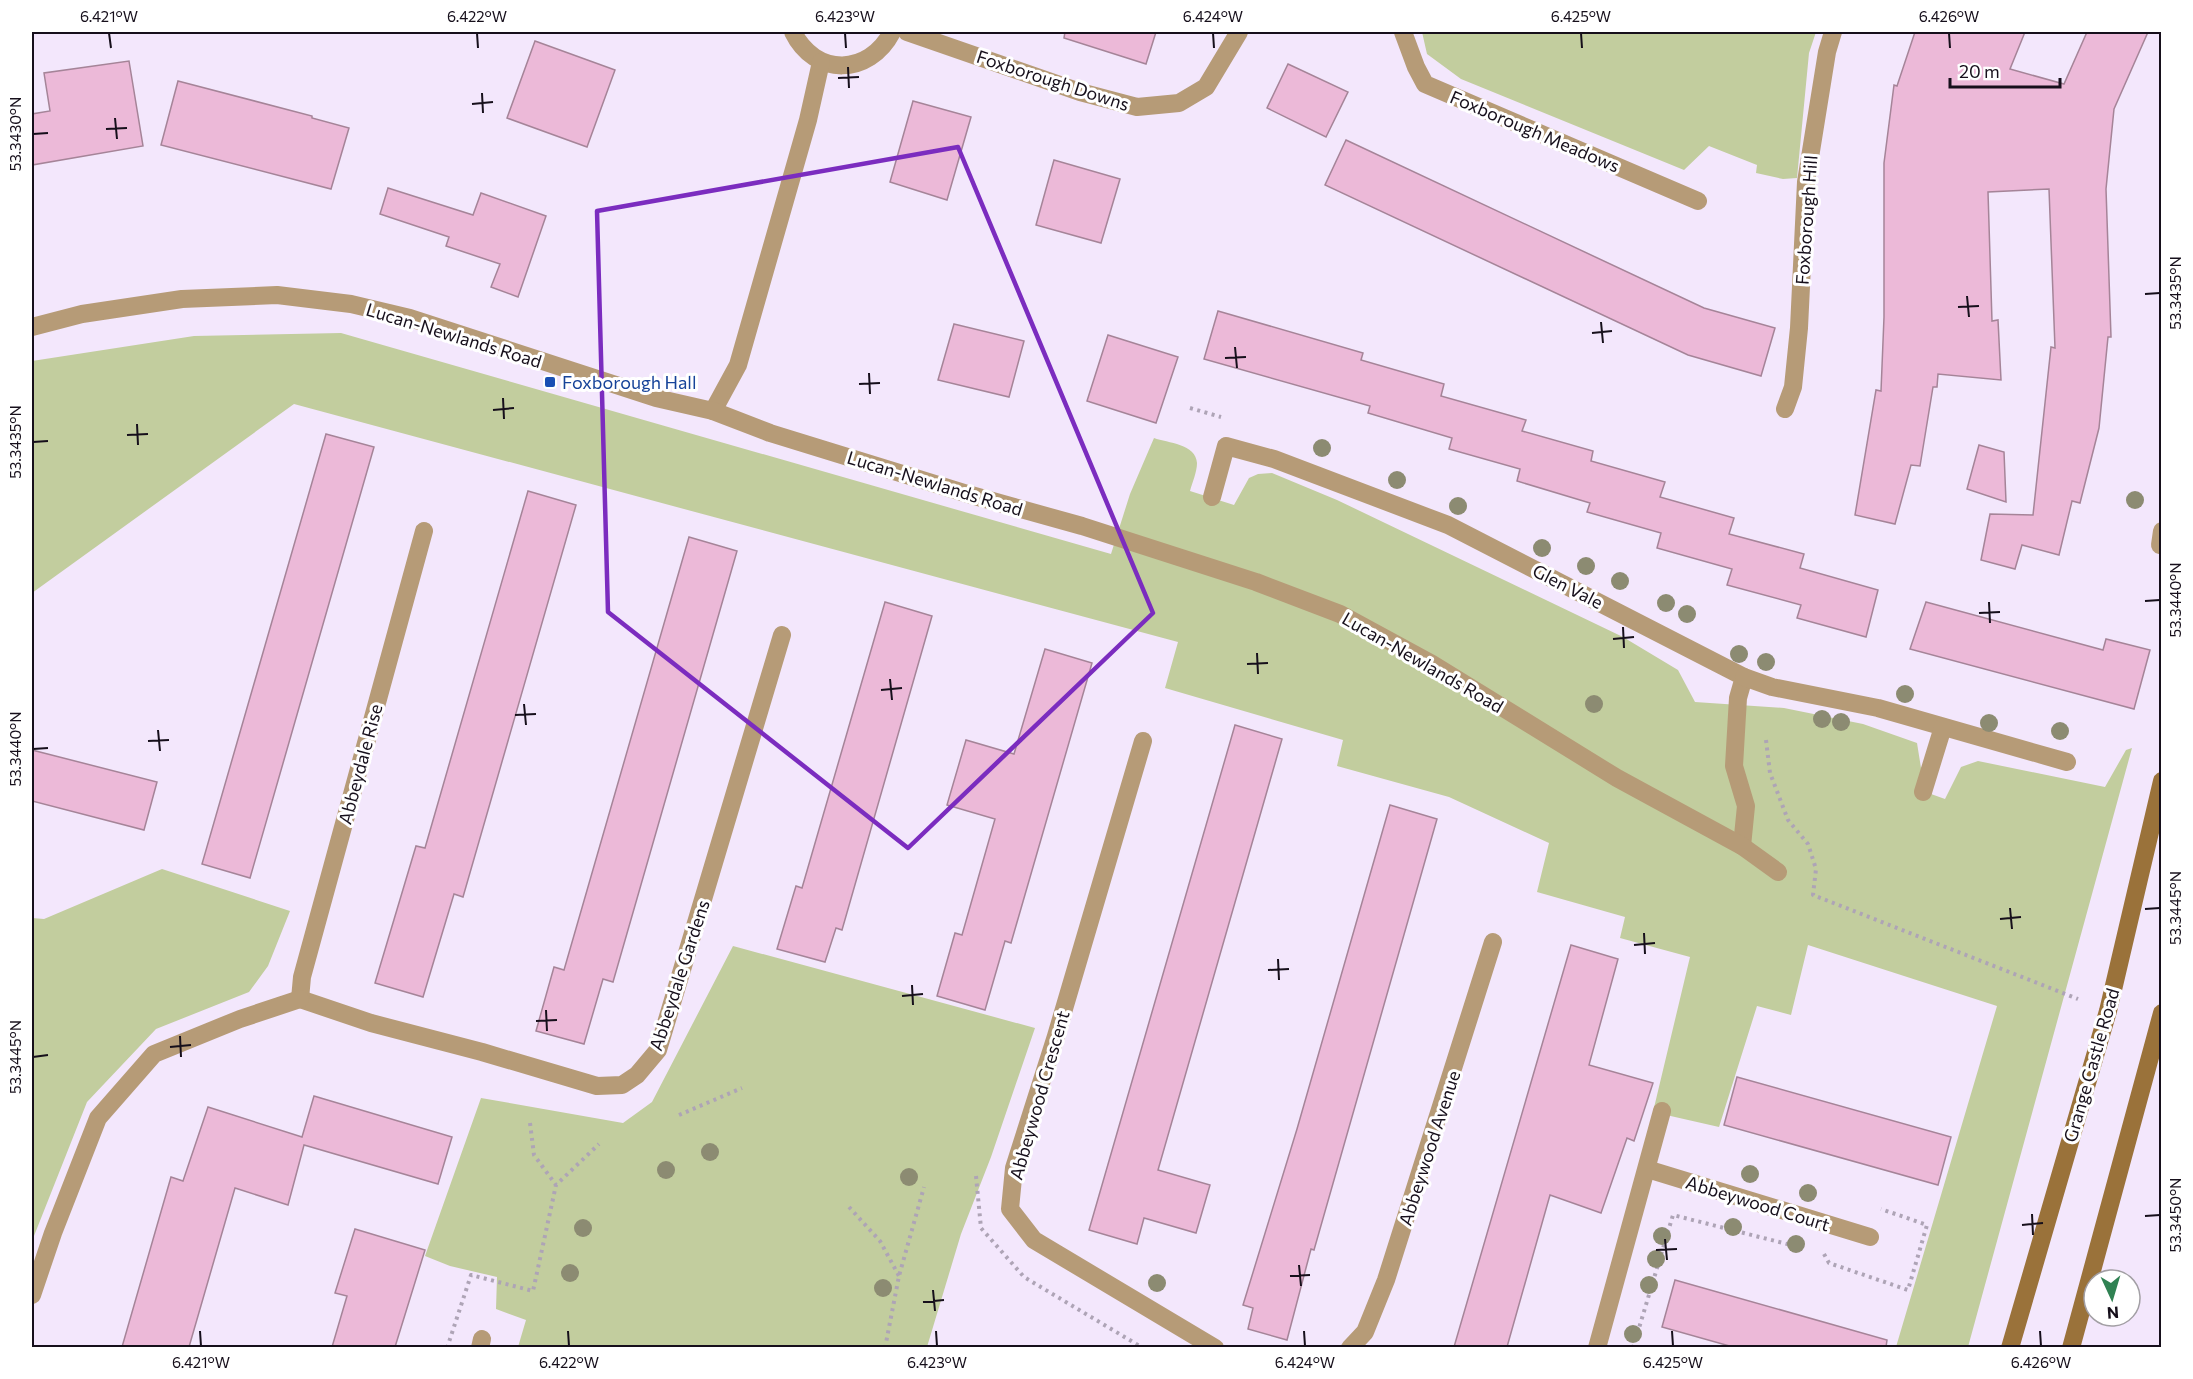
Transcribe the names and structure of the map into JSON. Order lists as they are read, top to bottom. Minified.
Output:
{"streets":{"main road":["Grange Castle Road"],"street":["Foxborough Downs","Foxborough Meadows","Foxborough Hill","Lucan-Newlands Road","Glen Vale","Abbeydale Rise","Abbeydale Gardens","Abbeywood Crescent","Abbeywood Avenue","Abbeywood Court"]},"crossings":[["Abbeydale Rise","Abbeydale Gardens"]],"places":{"transit":["Foxborough Hall"]},"scale_bar":"20 m","north":"bottom","coordinates":["6.421°W","6.422°W","6.423°W","6.424°W","6.425°W","6.426°W","53.3430°N","53.3435°N","53.3440°N","53.3445°N","53.3450°N"]}
